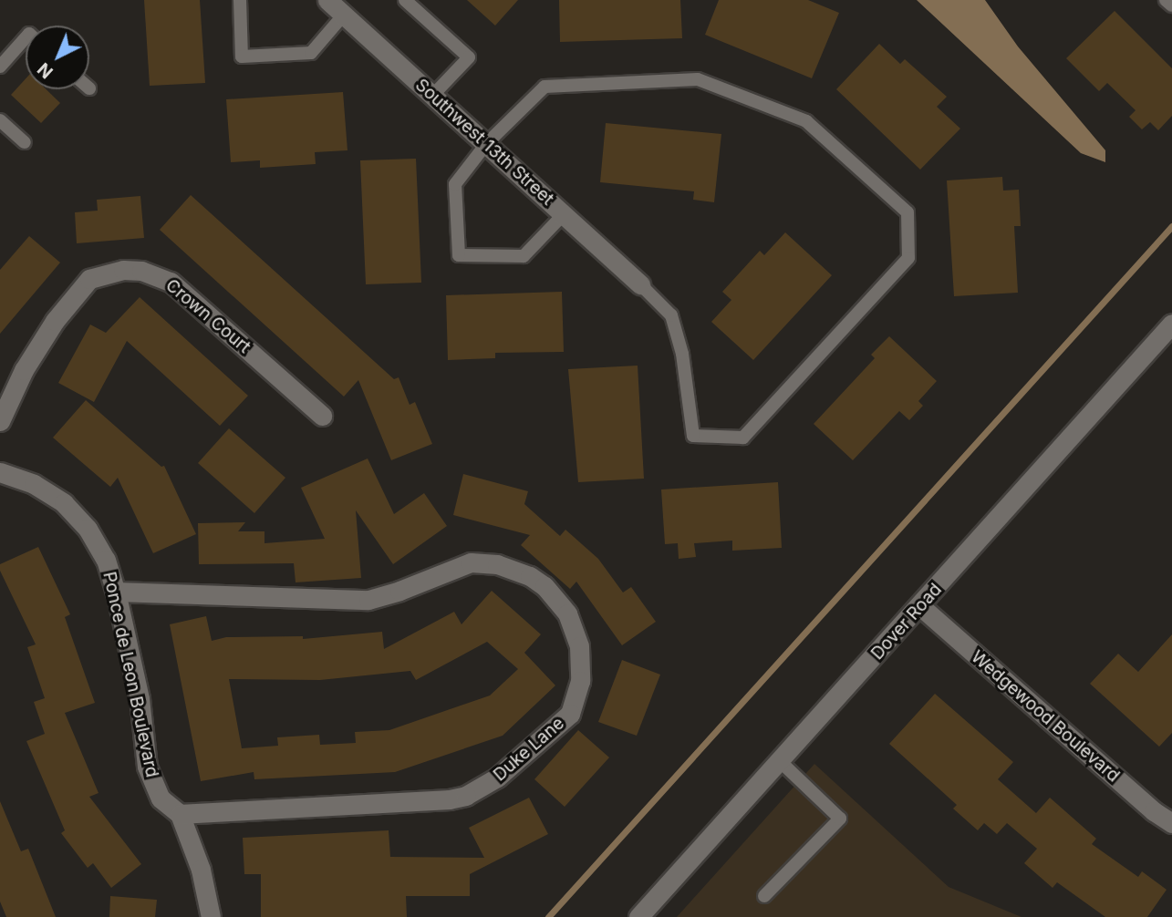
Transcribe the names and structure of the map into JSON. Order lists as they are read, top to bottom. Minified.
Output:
{"streets":{"street":["Southwest 13th Street","Crown Court","Dover Road","Ponce de Leon Boulevard","Wedgewood Boulevard","Duke Lane"]},"crossings":[["Dover Road","Wedgewood Boulevard"],["Ponce de Leon Boulevard","Duke Lane"]],"north":"bottom left"}
